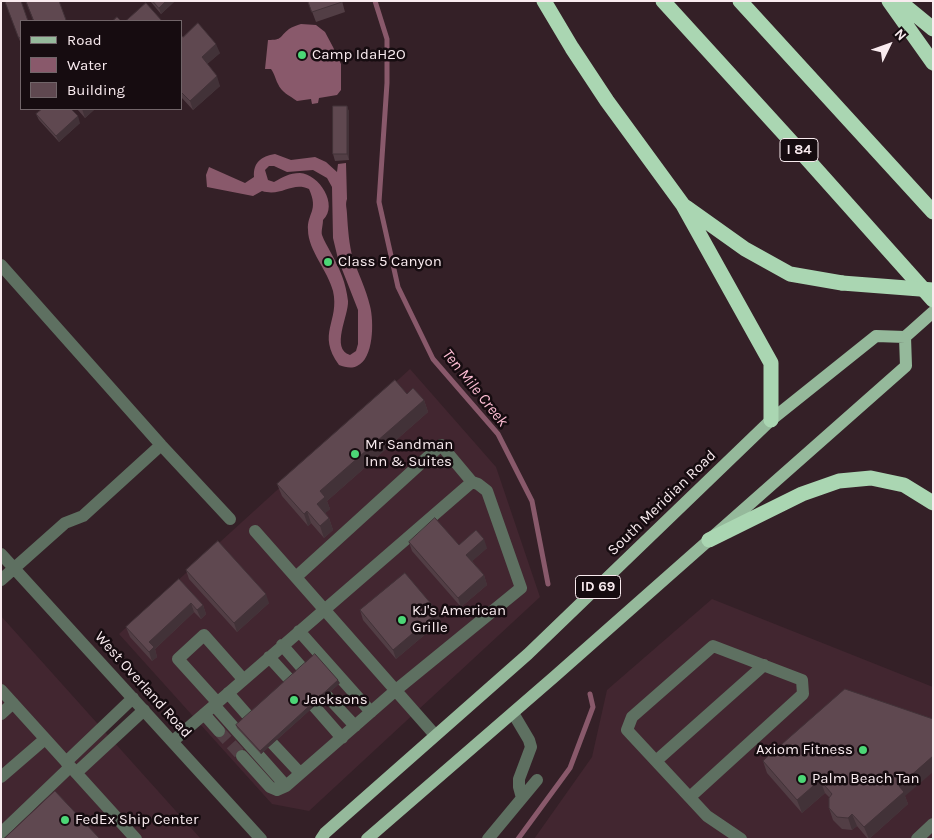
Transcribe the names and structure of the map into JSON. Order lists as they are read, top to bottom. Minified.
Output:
{"streets":{"highway":["I 84"],"main road":["South Meridian Road","ID 69"],"street":["West Overland Road"]},"crossings":[["South Meridian Road","ID 69"]],"water":["Ten Mile Creek"],"places":["Camp IdaH2O","Class 5 Canyon","Mr Sandman Inn & Suites","KJ's American Grille","Jacksons","Axiom Fitness","Palm Beach Tan","FedEx Ship Center"],"legend":["Road","Water","Building"],"north":"top right"}
